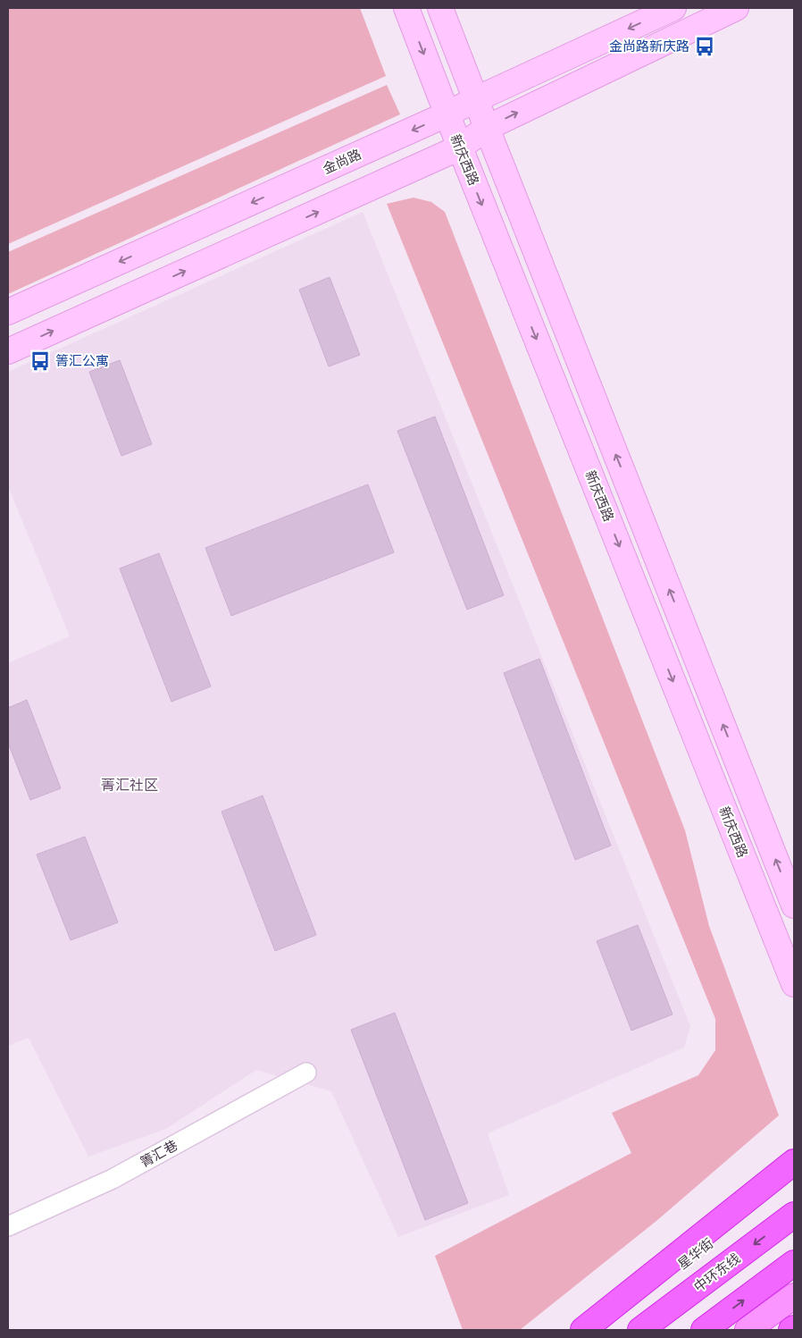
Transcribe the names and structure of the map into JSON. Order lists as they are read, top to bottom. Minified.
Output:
{"streets":{"highway":["中环东线"],"main road":["星华街"],"street":["新庆西路","金尚路","箐汇巷"]},"crossings":[["新庆西路","金尚路"]],"districts":["菁汇社区"],"places":{"bus stop":["金尚路新庆路","箐汇公寓"]}}
